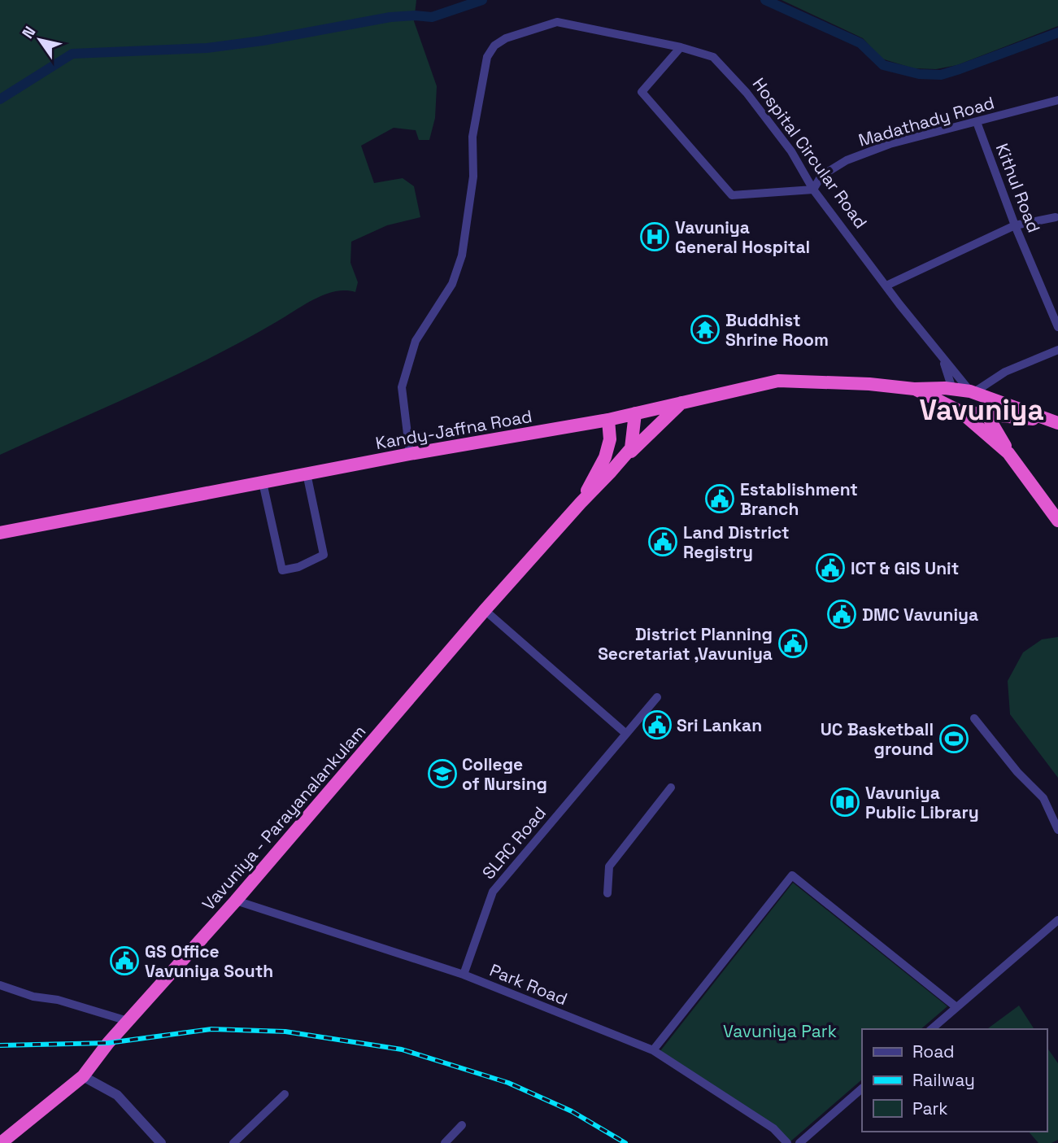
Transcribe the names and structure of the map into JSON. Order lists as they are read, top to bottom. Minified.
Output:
{"streets":{"highway":["Hospital Circular Road","Kandy-Jaffna Road","Vavuniya - Parayanalankulam"],"street":["Madathady Road","Kithul Road","SLRC Road","Park Road"]},"crossings":[["Madathady Road","Hospital Circular Road"],["Madathady Road","Kithul Road"],["Hospital Circular Road","Kandy-Jaffna Road"],["Vavuniya - Parayanalankulam","Park Road"],["SLRC Road","Park Road"]],"districts":["Vavuniya"],"parks":["Vavuniya Park"],"places":{"hospital":["Vavuniya General Hospital"],"temple":["Buddhist Shrine Room"],"public building":["Establishment Branch","Land District Registry","ICT & GIS Unit","DMC Vavuniya","District Planning Secretariat ,Vavuniya","Sri Lankan","GS Office Vavuniya South"],"sports":["UC Basketball ground"],"school or university":["College of Nursing"],"library":["Vavuniya Public Library"]},"legend":["Road","Railway","Park"],"north":"top left"}
